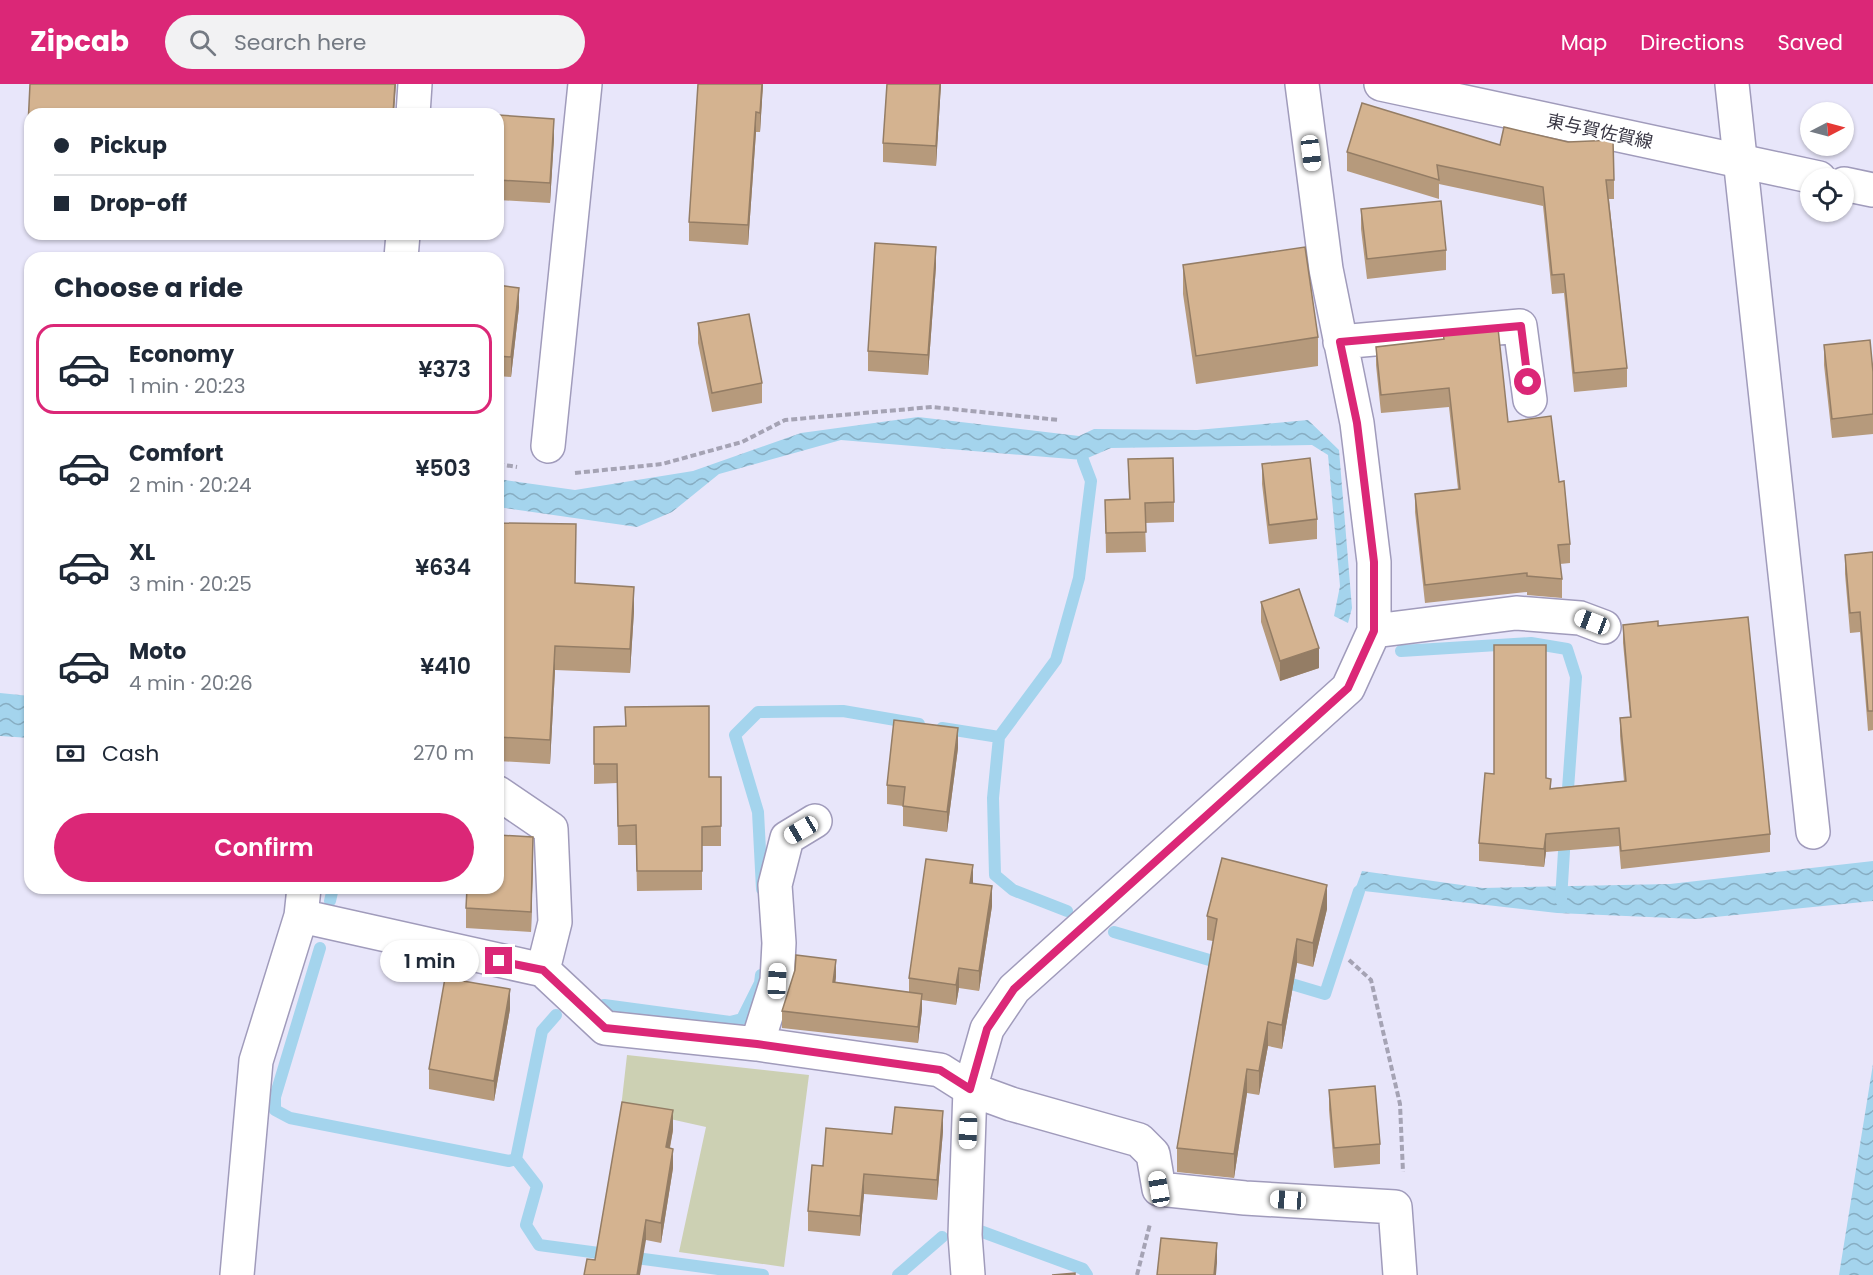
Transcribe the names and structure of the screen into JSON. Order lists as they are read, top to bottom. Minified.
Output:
{"streets":{"street":["東与賀佐賀線"]},"north":"right","page":{"header":"Zipcab","search":"Search here","nav":["Map","Directions","Saved"],"banner":["Pickup","Drop-off"],"heading":"Choose a ride","list":[{"name":"Economy","note":"1 min · 20:23","value":"¥373"},{"name":"Comfort","note":"2 min · 20:24","value":"¥503"},{"name":"XL","note":"3 min · 20:25","value":"¥634"},{"name":"Moto","note":"4 min · 20:26","value":"¥410"}],"pay":["Cash","270 m"],"buttons":"Confirm","bubble":"1 min"}}
